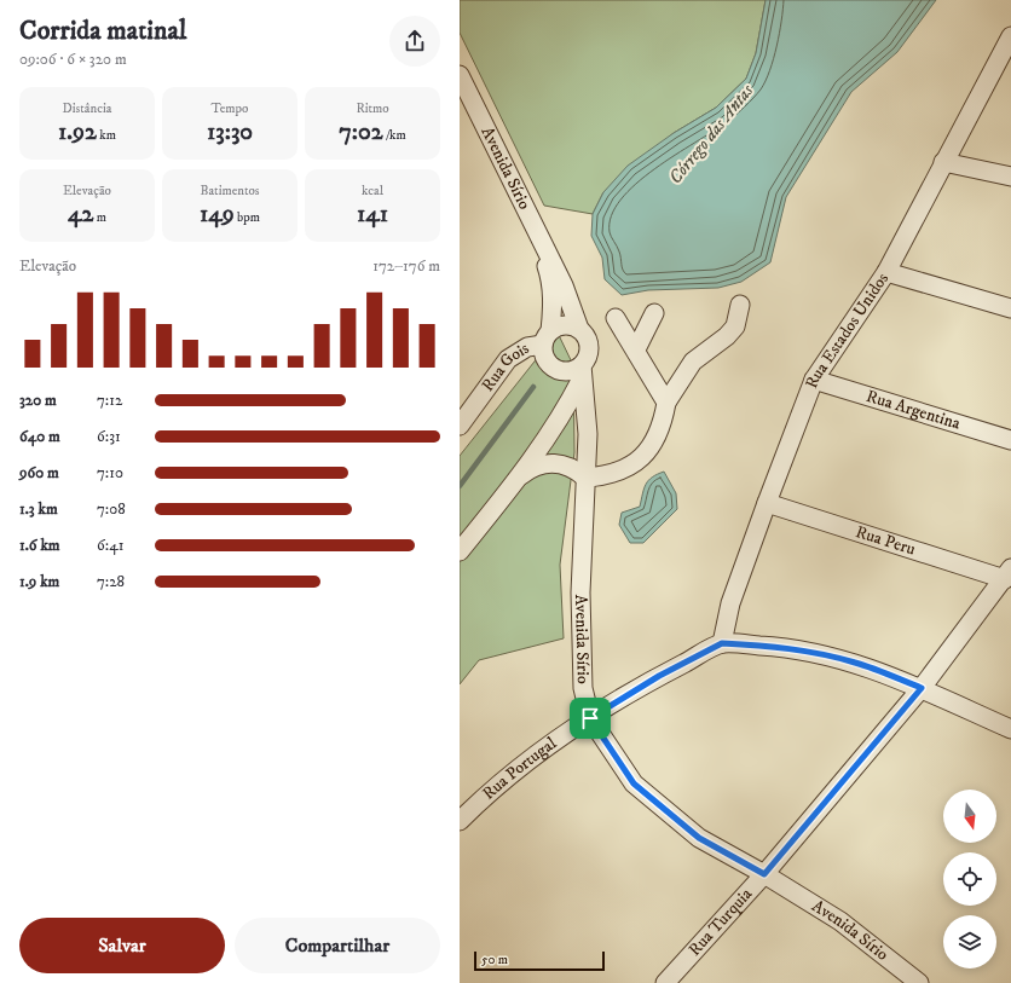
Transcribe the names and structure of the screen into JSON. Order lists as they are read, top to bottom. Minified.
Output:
{"streets":{"street":["Avenida Sírio","Rua Estados Unidos","Rua Gois","Rua Argentina","Rua Peru","Rua Portugal","Rua Turquia"]},"crossings":[["Avenida Sírio","Rua Gois"],["Avenida Sírio","Rua Portugal"],["Avenida Sírio","Rua Turquia"],["Rua Estados Unidos","Rua Argentina"],["Rua Estados Unidos","Rua Peru"],["Rua Estados Unidos","Rua Portugal"],["Rua Peru","Rua Turquia"]],"water":["Córrego das Antas"],"scale_bar":"50 m","north":"bottom","page":{"heading":["Corrida matinal","09:06 · 6 × 320 m"],"stats":[["Distância","1.92 km"],["Tempo","13:30"],["Ritmo","7:02 /km"],["Elevação","42 m"],["Batimentos","149 bpm"],["kcal","141"]],"chart":["Elevação","172–176 m"],"list":[{"name":"320 m","note":"7:12"},{"name":"640 m","note":"6:31"},{"name":"960 m","note":"7:10"},{"name":"1.3 km","note":"7:08"},{"name":"1.6 km","note":"6:41"},{"name":"1.9 km","note":"7:28"}],"buttons":["Salvar","Compartilhar"],"scale":"50 m"}}
